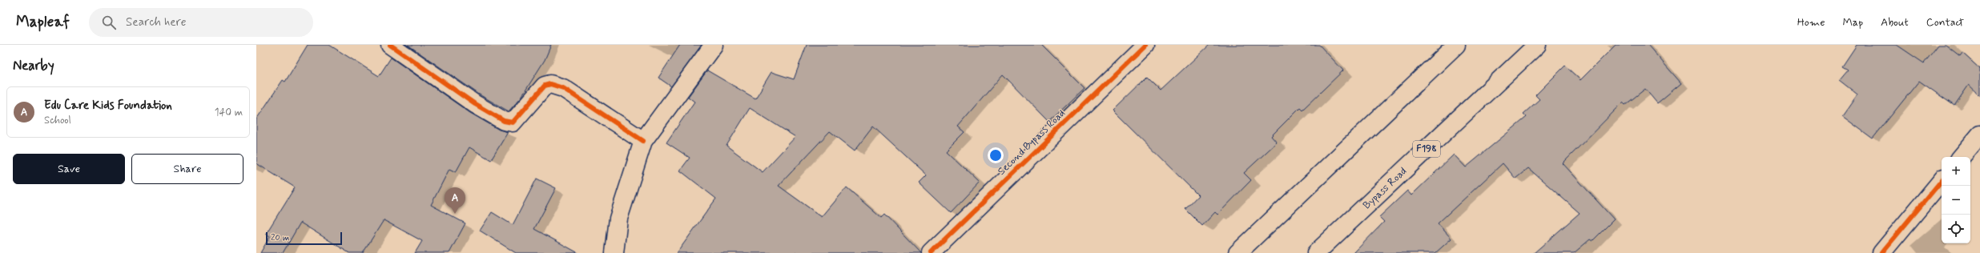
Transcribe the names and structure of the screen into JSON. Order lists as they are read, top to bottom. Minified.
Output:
{"streets":{"street":["Second Bypass Road","F198","Bypass Road"]},"scale_bar":"20 m","page":{"header":"Mapleaf","search":"Search here","nav":["Home","Map","About","Contact"],"heading":"Nearby","list":[{"mark":"A","name":"Edu Care Kids Foundation","note":"School","value":"140 m"}],"buttons":["Save","Share"],"map_buttons":["+","−"],"pins":"A","scale":"20 m"}}
